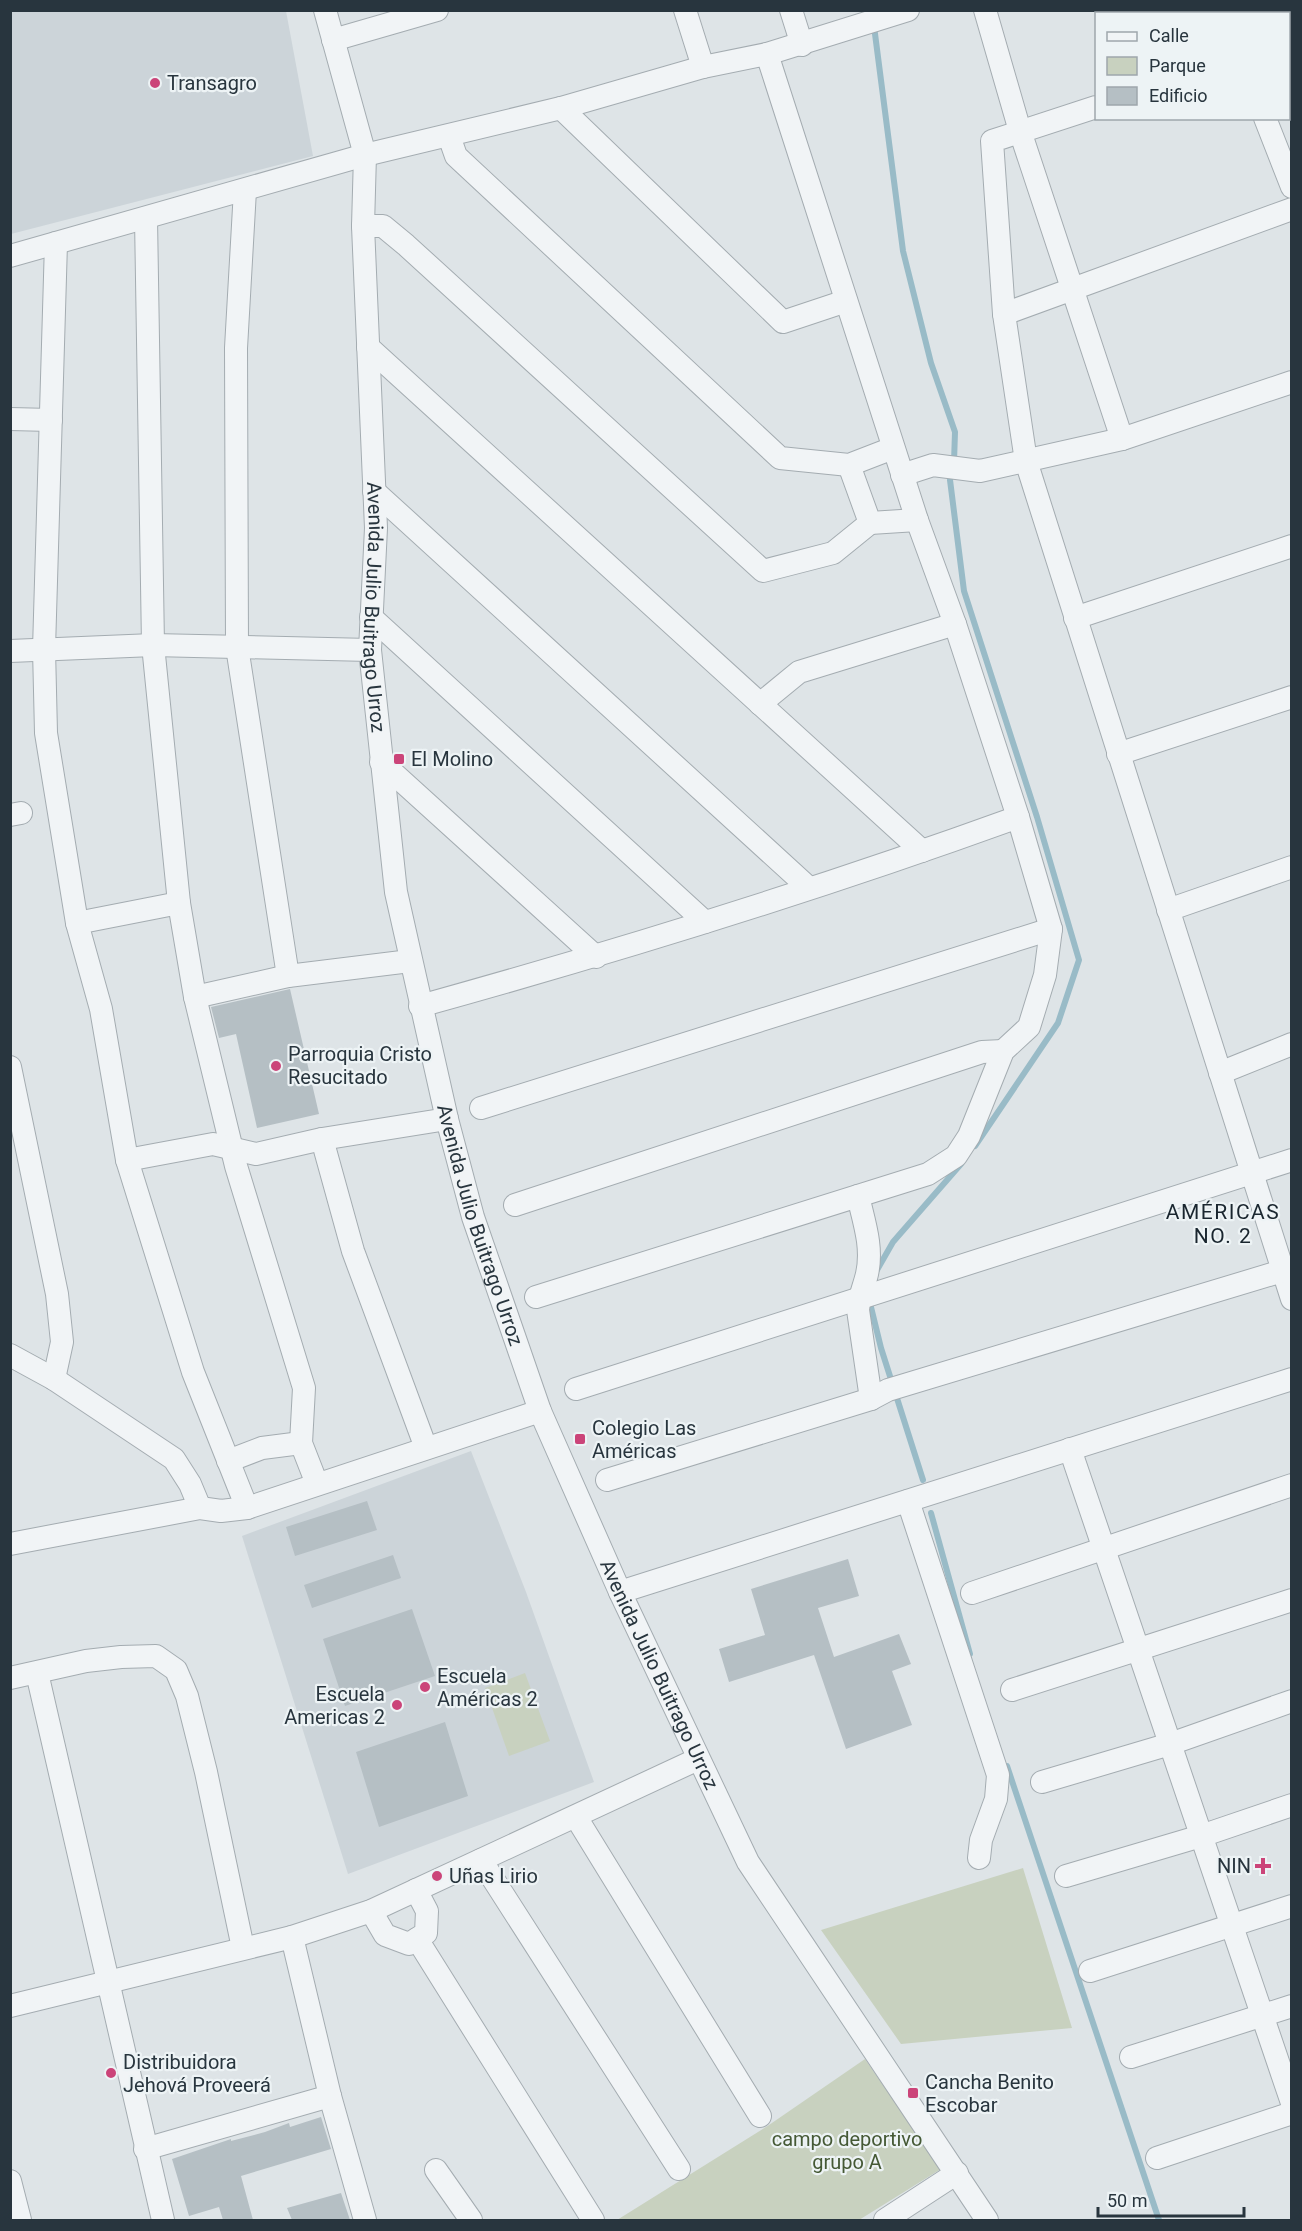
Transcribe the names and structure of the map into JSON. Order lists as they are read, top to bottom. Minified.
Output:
{"streets":{"street":["Avenida Julio Buitrago Urroz"]},"districts":["AMÉRICAS NO. 2"],"parks":["campo deportivo grupo A"],"places":{"other":["Transagro","Parroquia Cristo Resucitado","Escuela Américas 2","Escuela Americas 2","Uñas Lirio","Distribuidora Jehová Proveerá"],"transit":["El Molino","Colegio Las Américas","Cancha Benito Escobar"],"health":["NIN"]},"legend":["Calle","Parque","Edificio"],"scale_bar":"50 m"}
